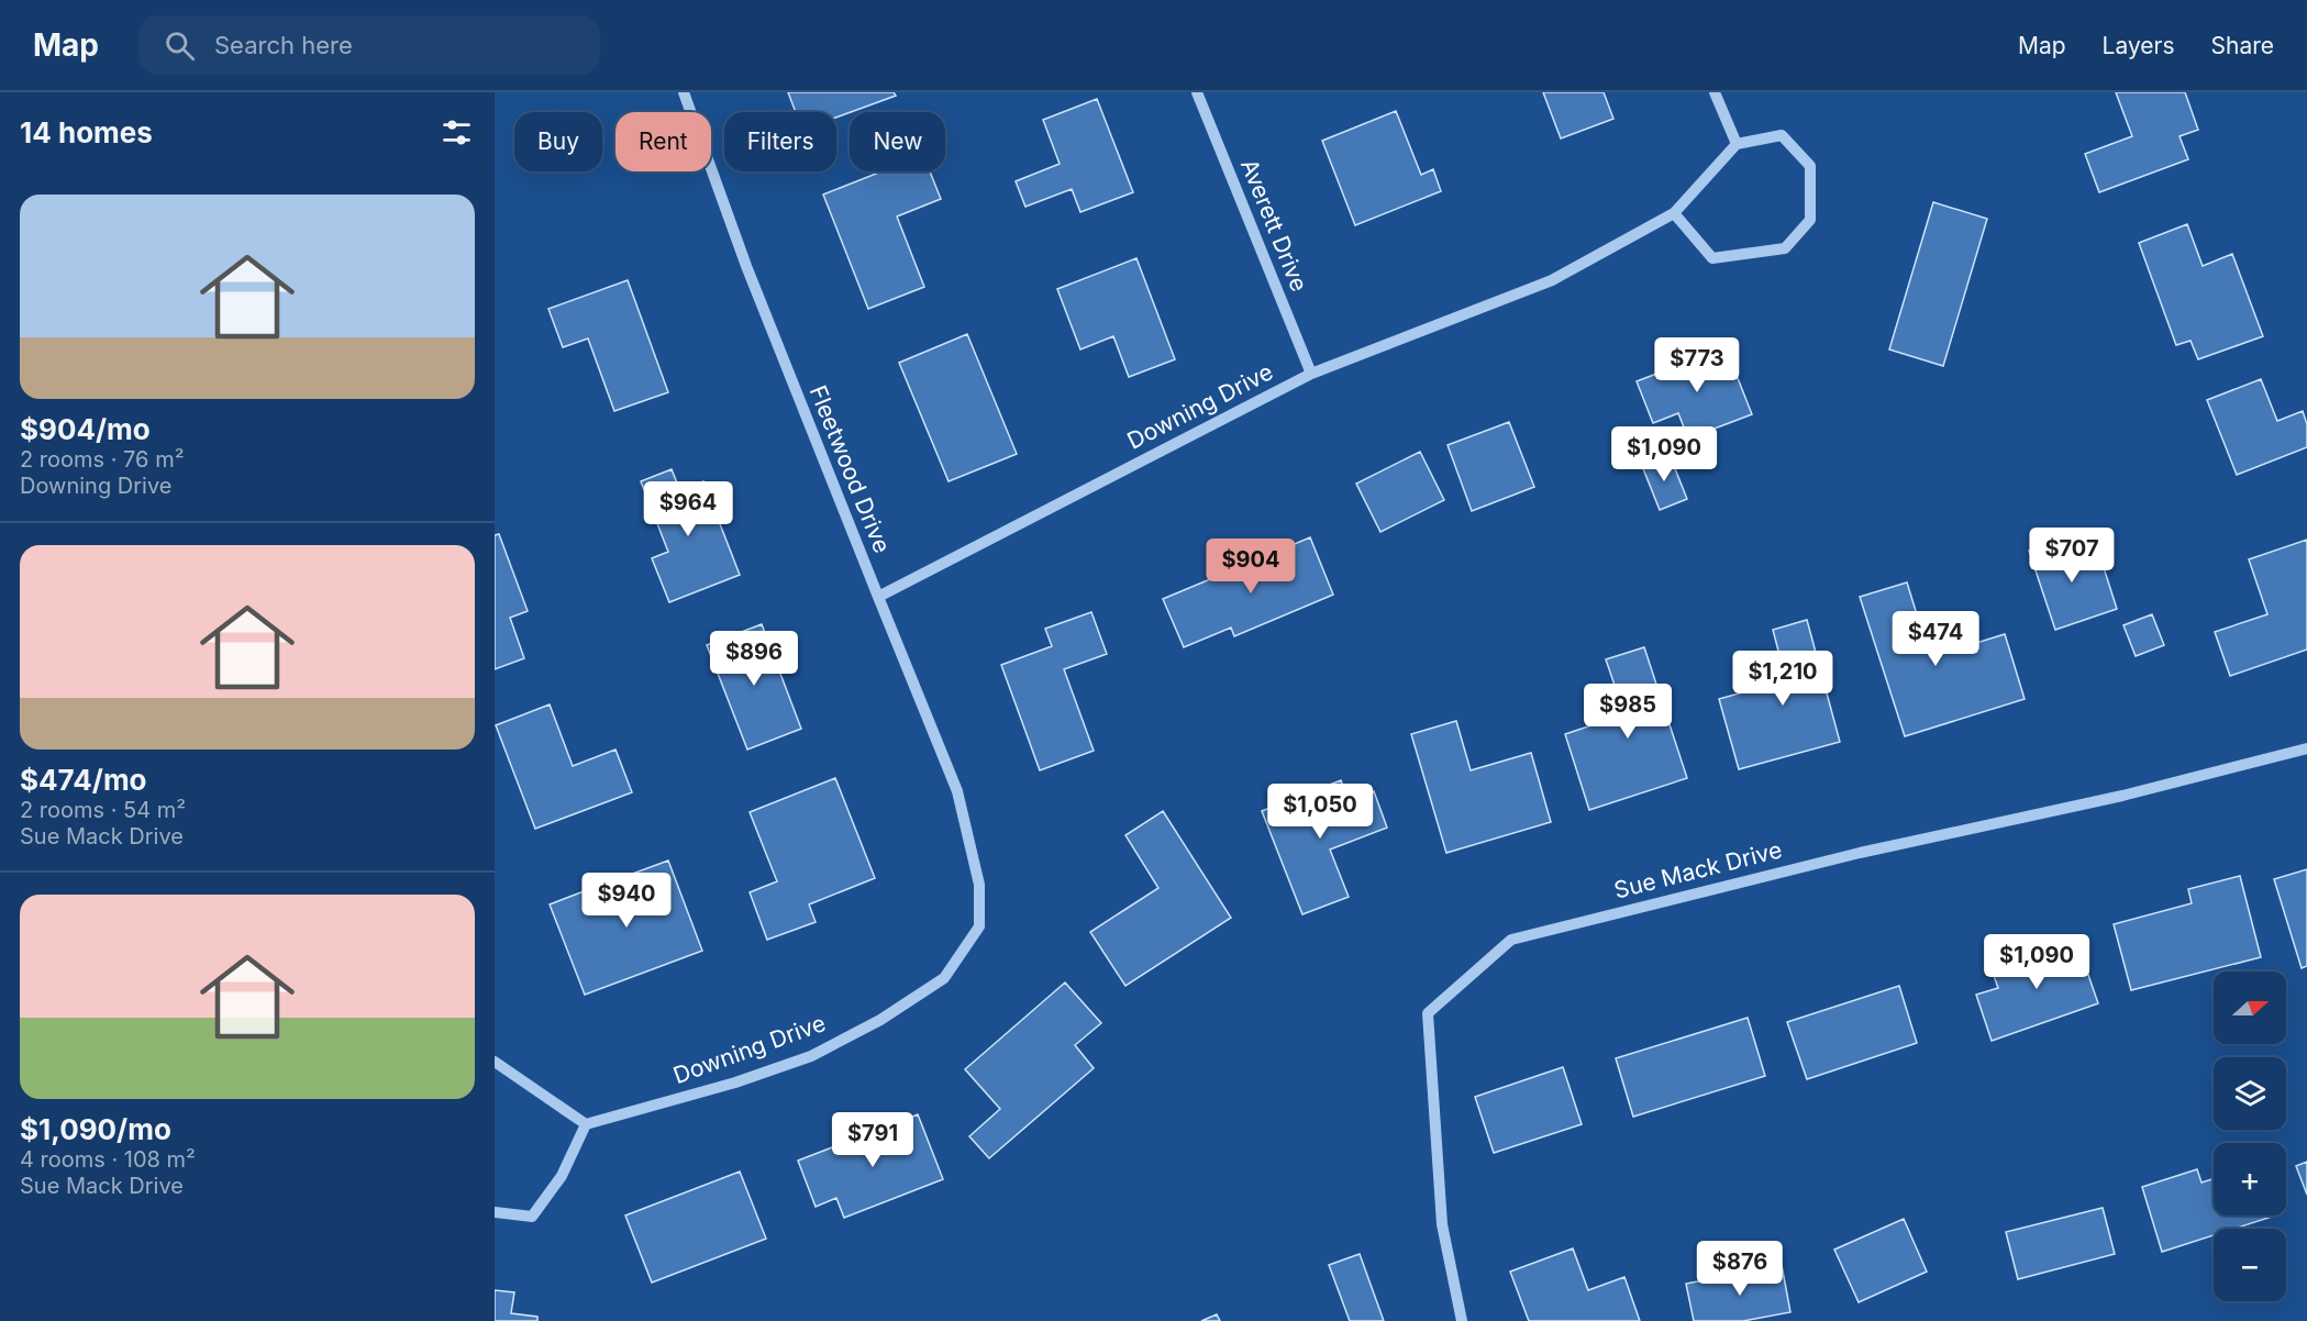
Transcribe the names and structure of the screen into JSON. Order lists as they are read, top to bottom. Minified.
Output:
{"streets":{"street":["Averett Drive","Downing Drive","Fleetwood Drive","Sue Mack Drive"]},"crossings":[["Averett Drive","Downing Drive"],["Downing Drive","Fleetwood Drive"]],"north":"right","page":{"header":"Map","search":"Search here","nav":["Map","Layers","Share"],"heading":"14 homes","chip":["Buy","Rent","Filters","New"],"list":[{"name":"$904/mo","note":"2 rooms · 76 m² · Downing Drive"},{"name":"$474/mo","note":"2 rooms · 54 m² · Sue Mack Drive"},{"name":"$1,090/mo","note":"4 rooms · 108 m² · Sue Mack Drive"}],"price":["$773","$1,090","$964","$707","$904","$474","$896","$1,210","$985","$1,050","$940","$1,090","$791","$876"],"map_buttons":["+","−"]}}
